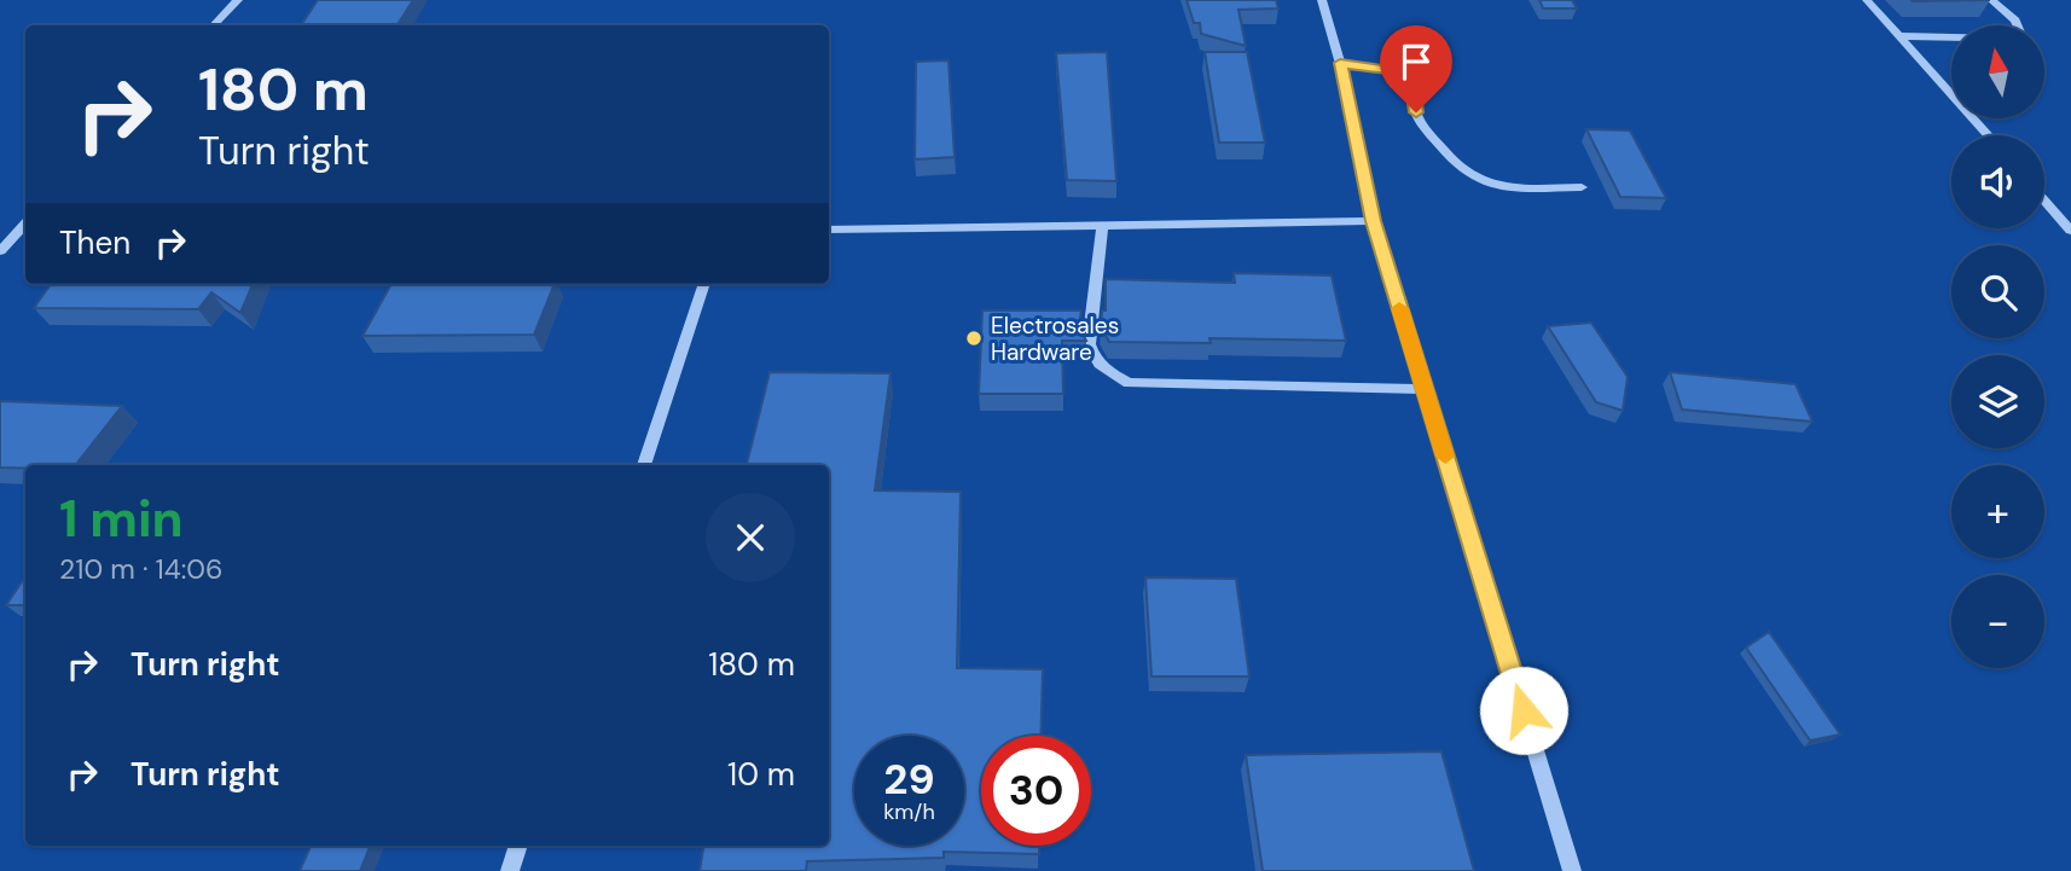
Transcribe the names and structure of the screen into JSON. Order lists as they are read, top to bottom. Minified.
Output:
{"places":["Electrosales Hardware"],"north":"top","page":{"map_buttons":["+","−"],"turn":["180 m","Turn right"],"then":"Then","heading":["1 min","210 m · 14:06"],"list":[{"name":"Turn right","value":"180 m"},{"name":"Turn right","value":"10 m"}],"speed":"29 km/h","limit":"30"}}
